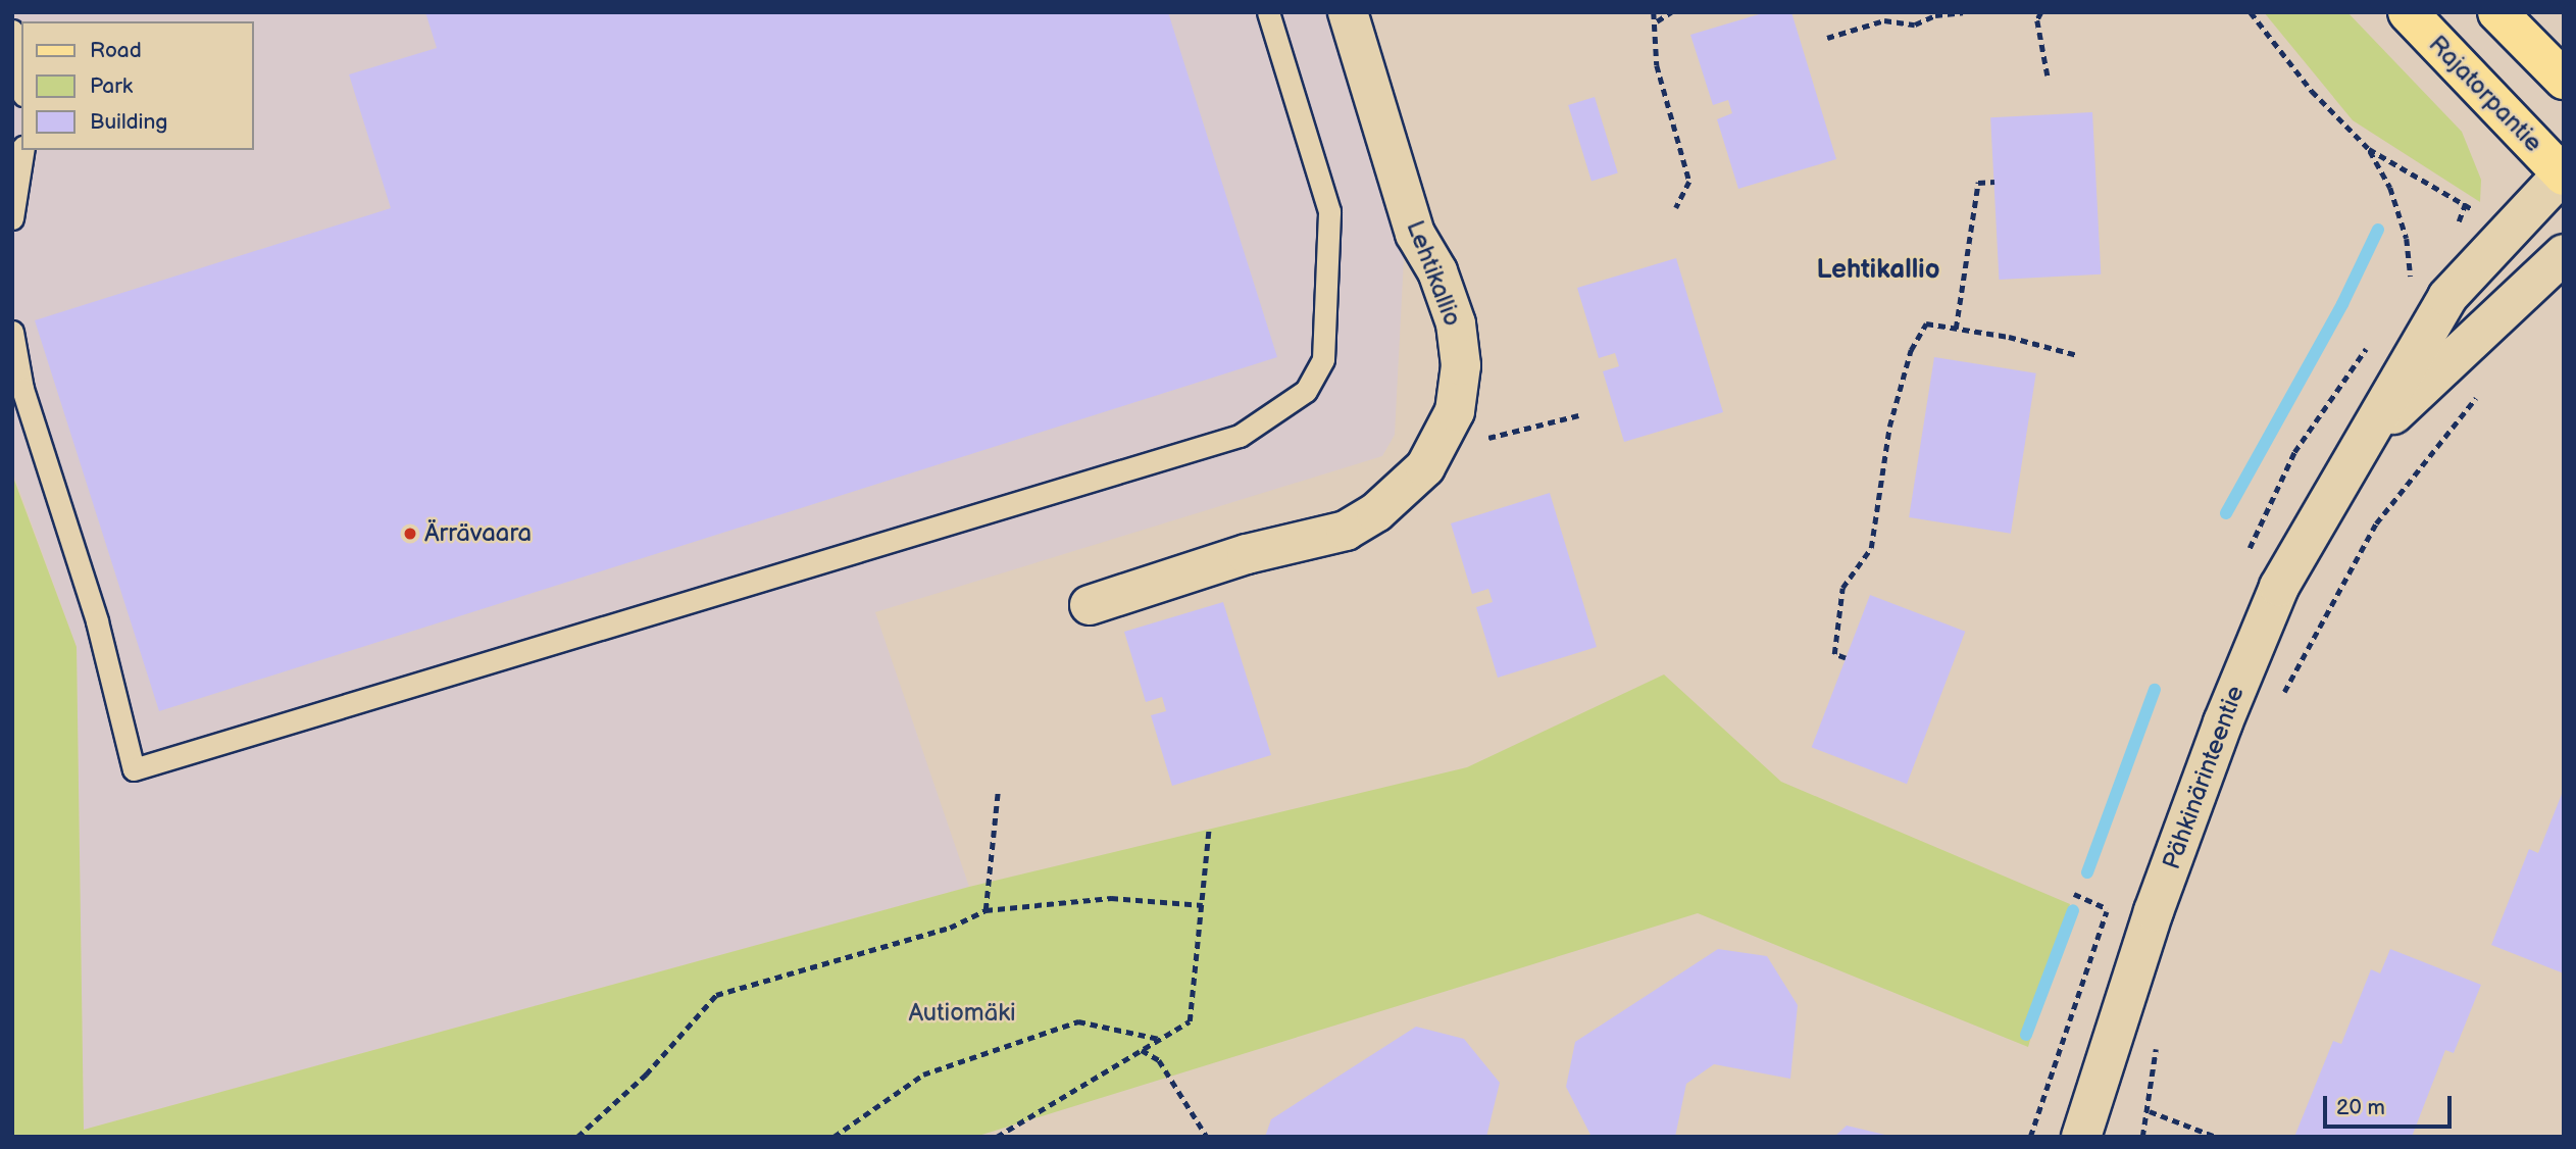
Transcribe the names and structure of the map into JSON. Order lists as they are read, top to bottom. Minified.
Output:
{"streets":{"main road":["Rajatorpantie"],"street":["Lehtikallio","Pähkinärinteentie"]},"crossings":[["Rajatorpantie","Pähkinärinteentie"]],"districts":["Lehtikallio"],"parks":["Autiomäki"],"places":["Ärrävaara"],"legend":["Road","Park","Building"],"scale_bar":"20 m"}
